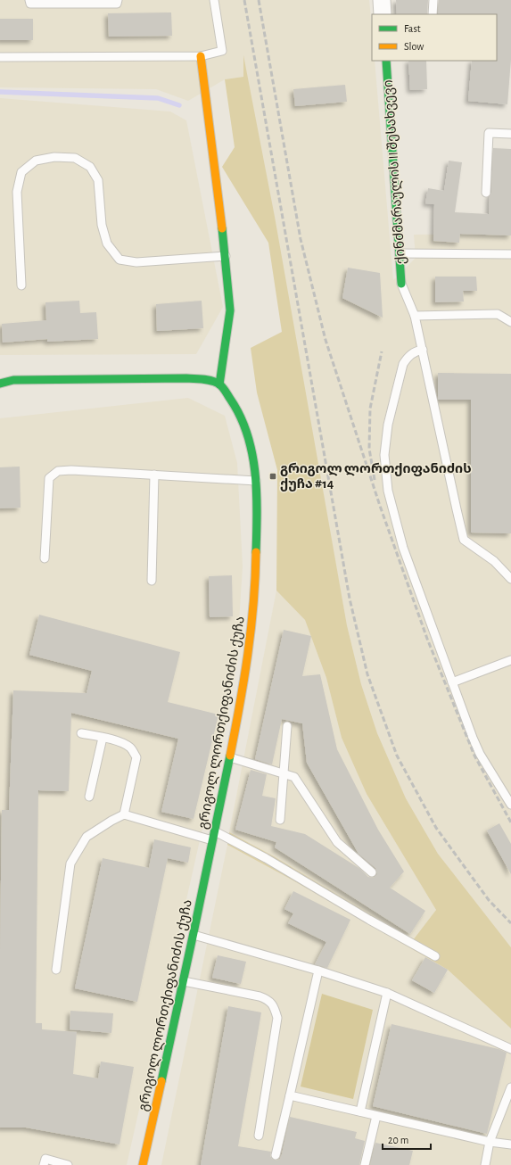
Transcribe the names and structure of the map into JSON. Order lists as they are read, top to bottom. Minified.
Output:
{"streets":{"street":["ქინძმარაულის II შესახვევი","გრიგოლ ლორთქიფანიძის ქუჩა"]},"places":{"transit":["გრიგოლ ლორთქიფანიძის ქუჩა #14"]},"legend":["Fast","Slow"],"scale_bar":"20 m"}
